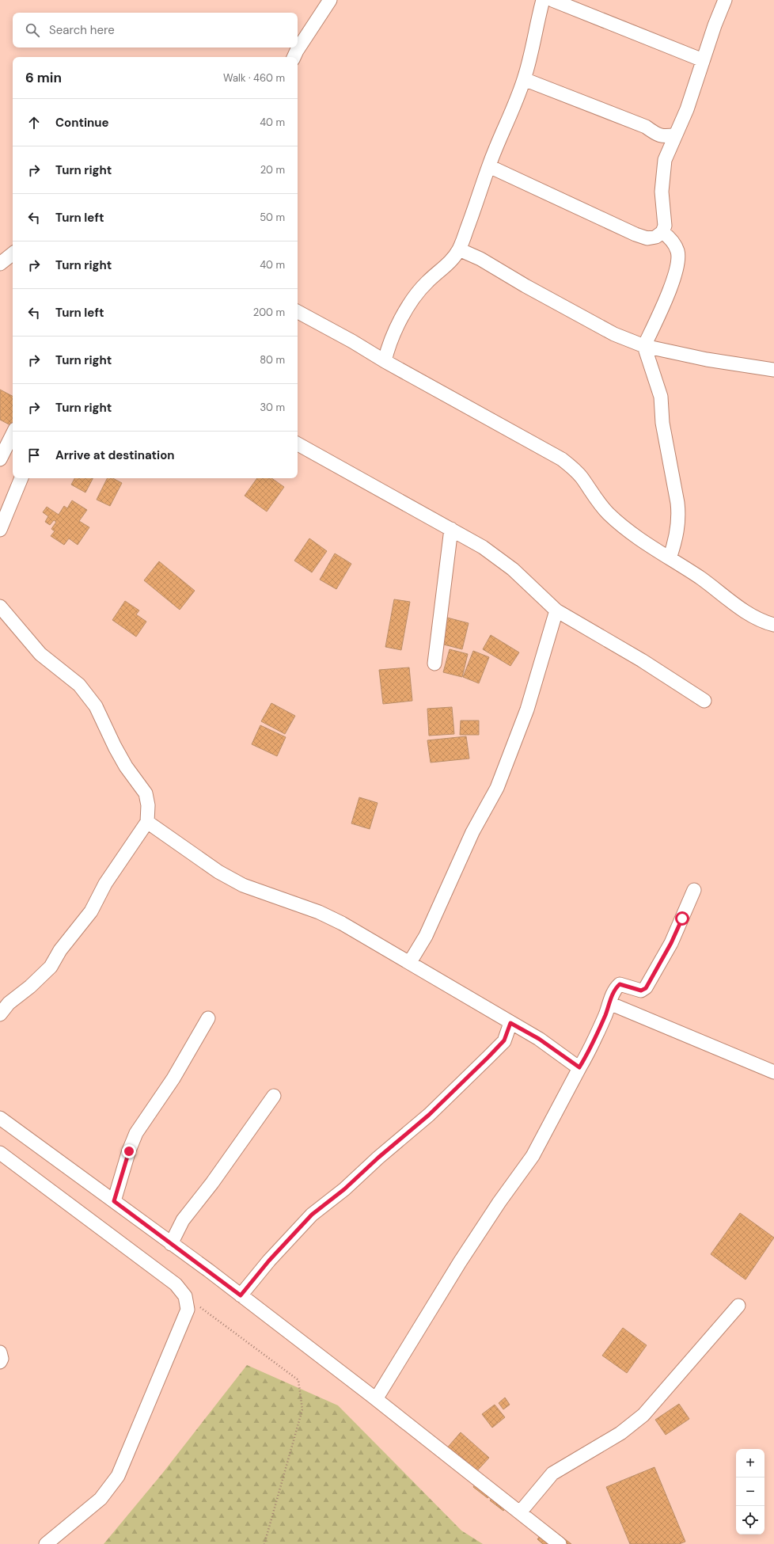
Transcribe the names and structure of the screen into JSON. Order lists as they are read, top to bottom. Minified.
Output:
{"page":{"search":"Search here","heading":["6 min","Walk · 460 m"],"list":[["Continue","40 m"],["Turn right","20 m"],["Turn left","50 m"],["Turn right","40 m"],["Turn left","200 m"],["Turn right","80 m"],["Turn right","30 m"],"Arrive at destination"],"map_buttons":["+","−"]}}
